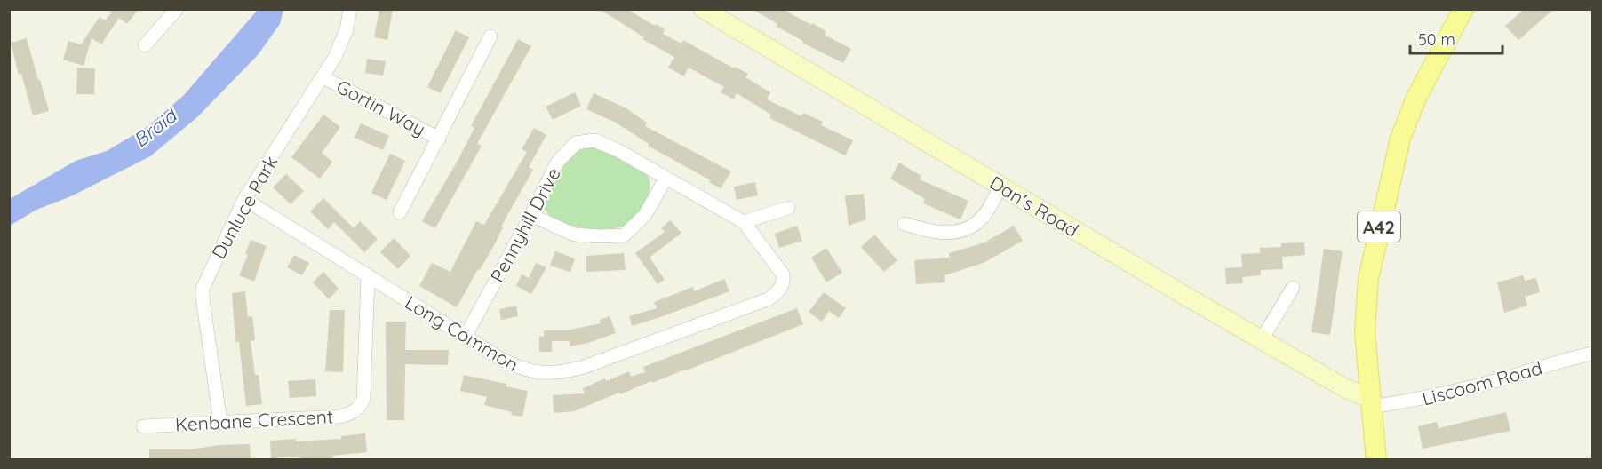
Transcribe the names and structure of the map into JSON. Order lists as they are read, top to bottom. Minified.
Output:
{"streets":{"main road":["A42"],"street":["Gortin Way","Dan's Road","Dunluce Park","Pennyhill Drive","Long Common","Liscoom Road","Kenbane Crescent"]},"crossings":[["Gortin Way","Dunluce Park"],["Dan's Road","A42"],["Dan's Road","Liscoom Road"],["Dunluce Park","Long Common"],["Dunluce Park","Kenbane Crescent"],["Pennyhill Drive","Long Common"],["A42","Liscoom Road"],["Long Common","Kenbane Crescent"]],"water":["Braid"],"scale_bar":"50 m"}
